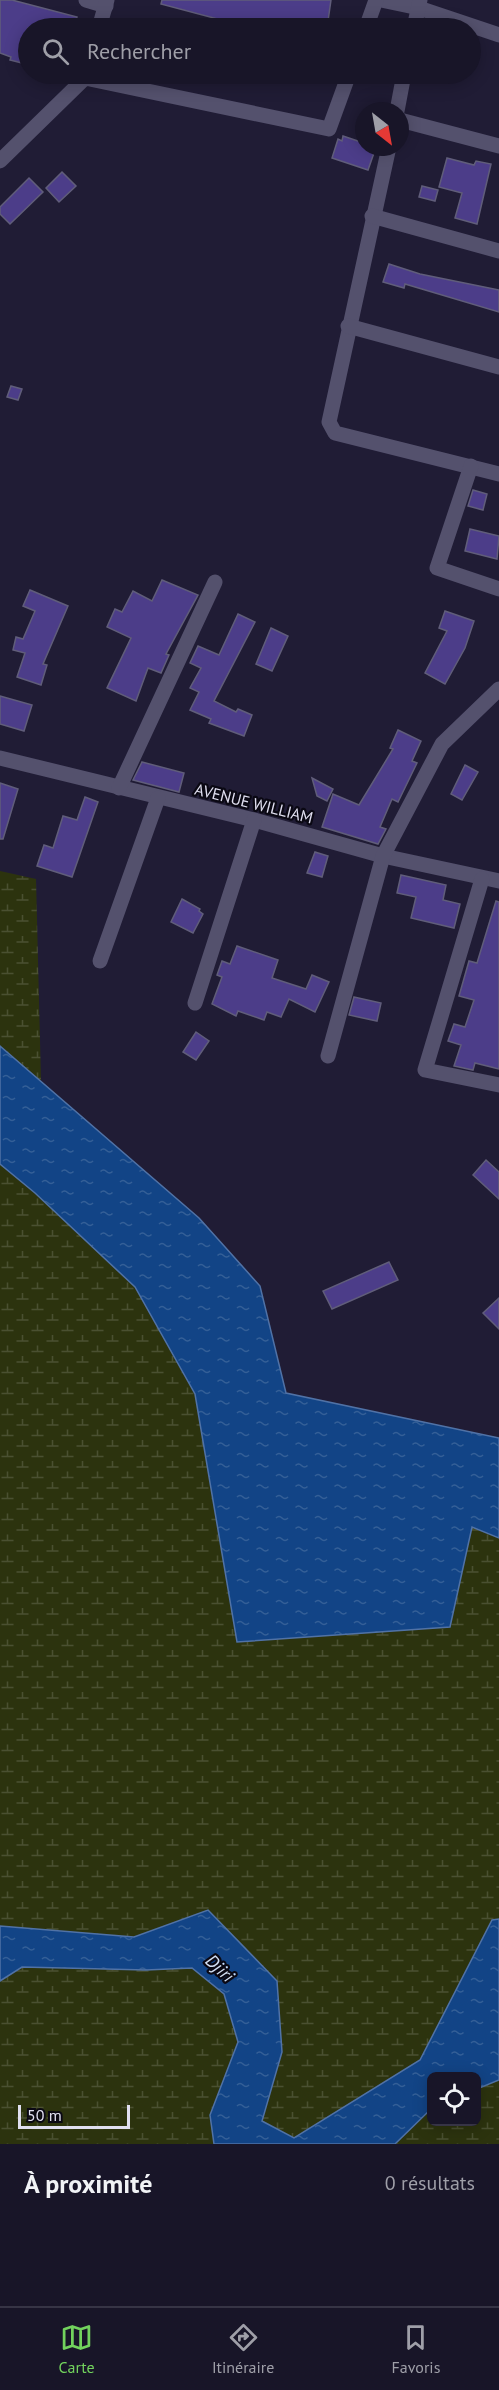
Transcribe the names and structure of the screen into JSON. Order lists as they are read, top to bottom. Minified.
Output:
{"streets":{"street":["AVENUE WILLIAM"]},"water":["Djiri"],"scale_bar":"50 m","north":"bottom right","page":{"search":"Rechercher","scale":"50 m","heading":["À proximité","0 résultats"],"nav":["Carte","Itinéraire","Favoris"]}}
